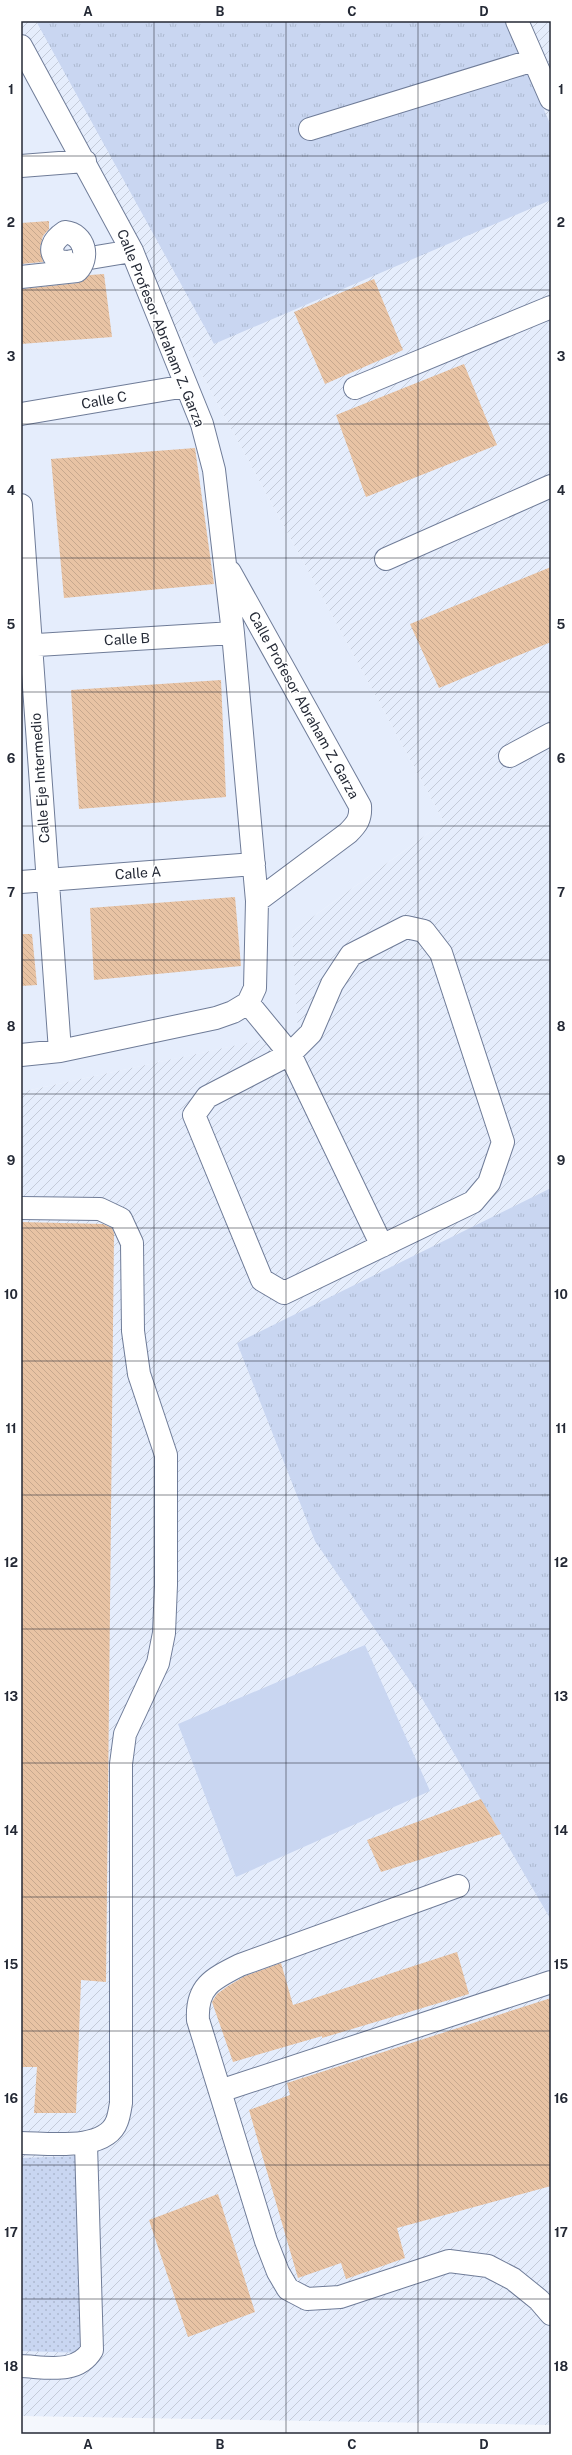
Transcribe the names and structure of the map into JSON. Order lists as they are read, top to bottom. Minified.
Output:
{"streets":{"lane":["Calle Profesor Abraham Z. Garza","Calle C","Calle B","Calle Eje Intermedio","Calle A"]},"crossings":[["Calle Profesor Abraham Z. Garza","Calle C"],["Calle Profesor Abraham Z. Garza","Calle B"],["Calle Profesor Abraham Z. Garza","Calle A"],["Calle B","Calle Eje Intermedio"],["Calle Eje Intermedio","Calle A"]],"grid":{"columns":["A","B","C","D"],"rows":["1","2","3","4","5","6","7","8","9","10","11","12","13","14","15","16","17","18"]}}
